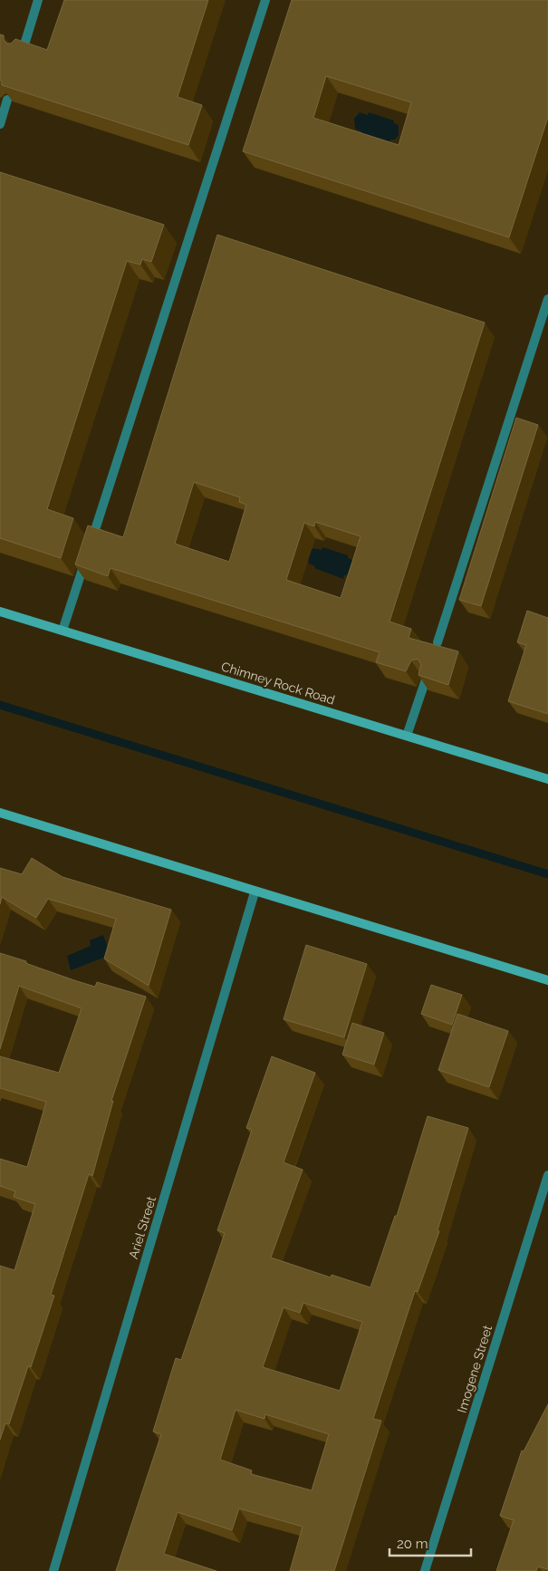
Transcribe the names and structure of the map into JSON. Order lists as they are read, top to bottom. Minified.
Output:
{"streets":{"main road":["Chimney Rock Road"],"street":["Ariel Street","Imogene Street"]},"scale_bar":"20 m"}
